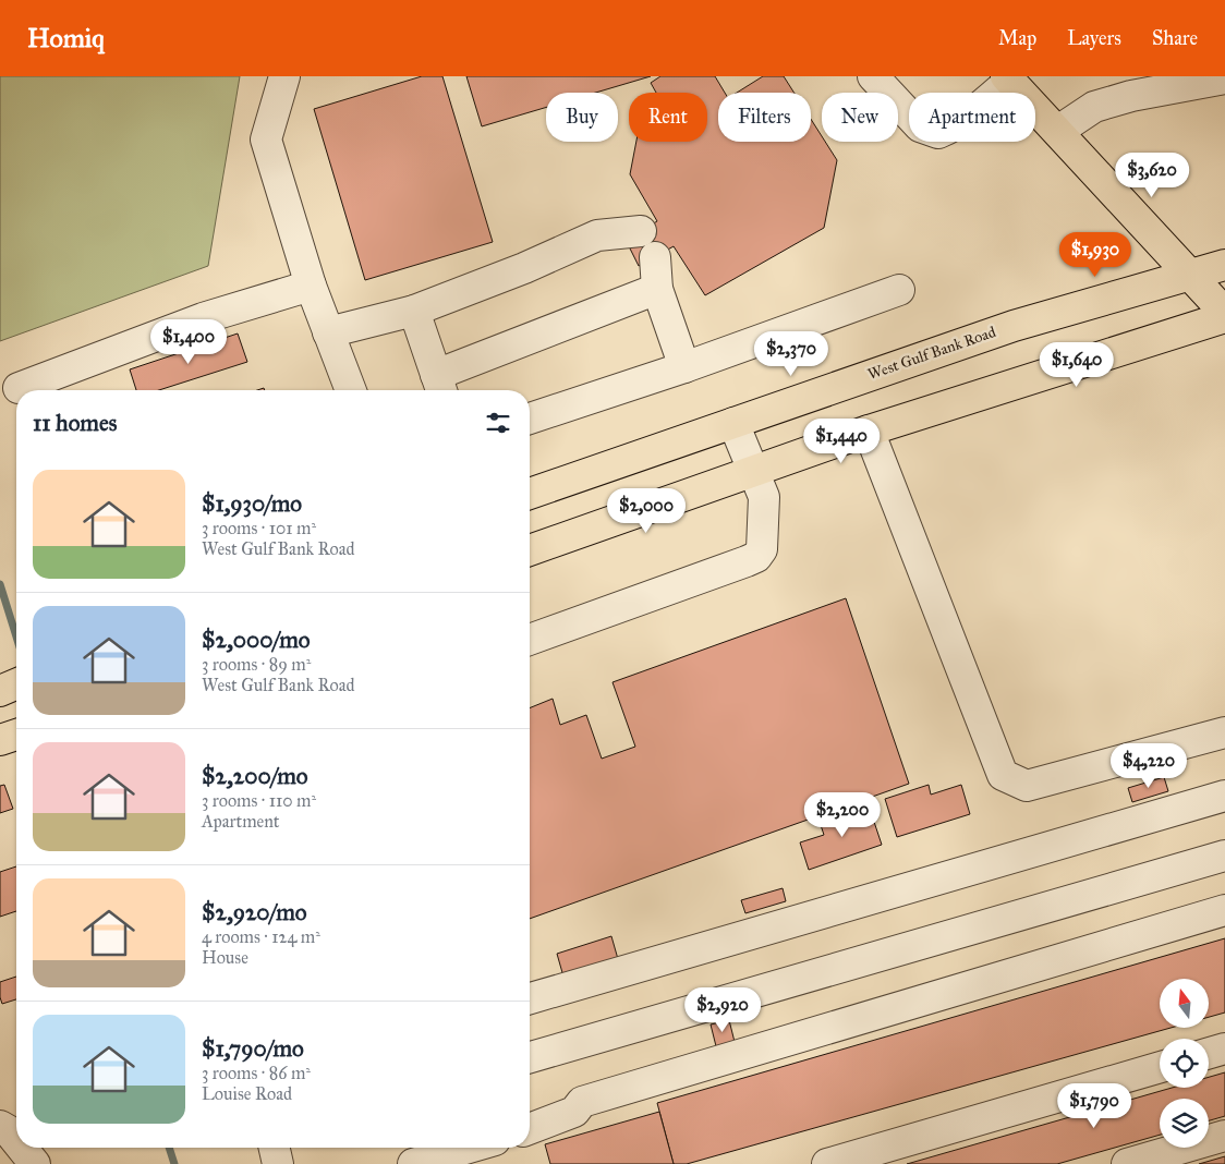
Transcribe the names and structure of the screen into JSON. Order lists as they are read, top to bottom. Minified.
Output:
{"streets":{"main road":["West Gulf Bank Road"]},"north":"top","page":{"header":"Homiq","nav":["Map","Layers","Share"],"chip":["Buy","Rent","Filters","New","Apartment"],"price":["$3,620","$1,930","$1,400","$2,370","$1,640","$1,440","$2,000","$4,220","$2,200","$2,920","$1,790"],"heading":"11 homes","list":[{"name":"$1,930/mo","note":"3 rooms · 101 m² · West Gulf Bank Road"},{"name":"$2,000/mo","note":"3 rooms · 89 m² · West Gulf Bank Road"},{"name":"$2,200/mo","note":"3 rooms · 110 m² · Apartment"},{"name":"$2,920/mo","note":"4 rooms · 124 m² · House"},{"name":"$1,790/mo","note":"3 rooms · 86 m² · Louise Road"}]}}
